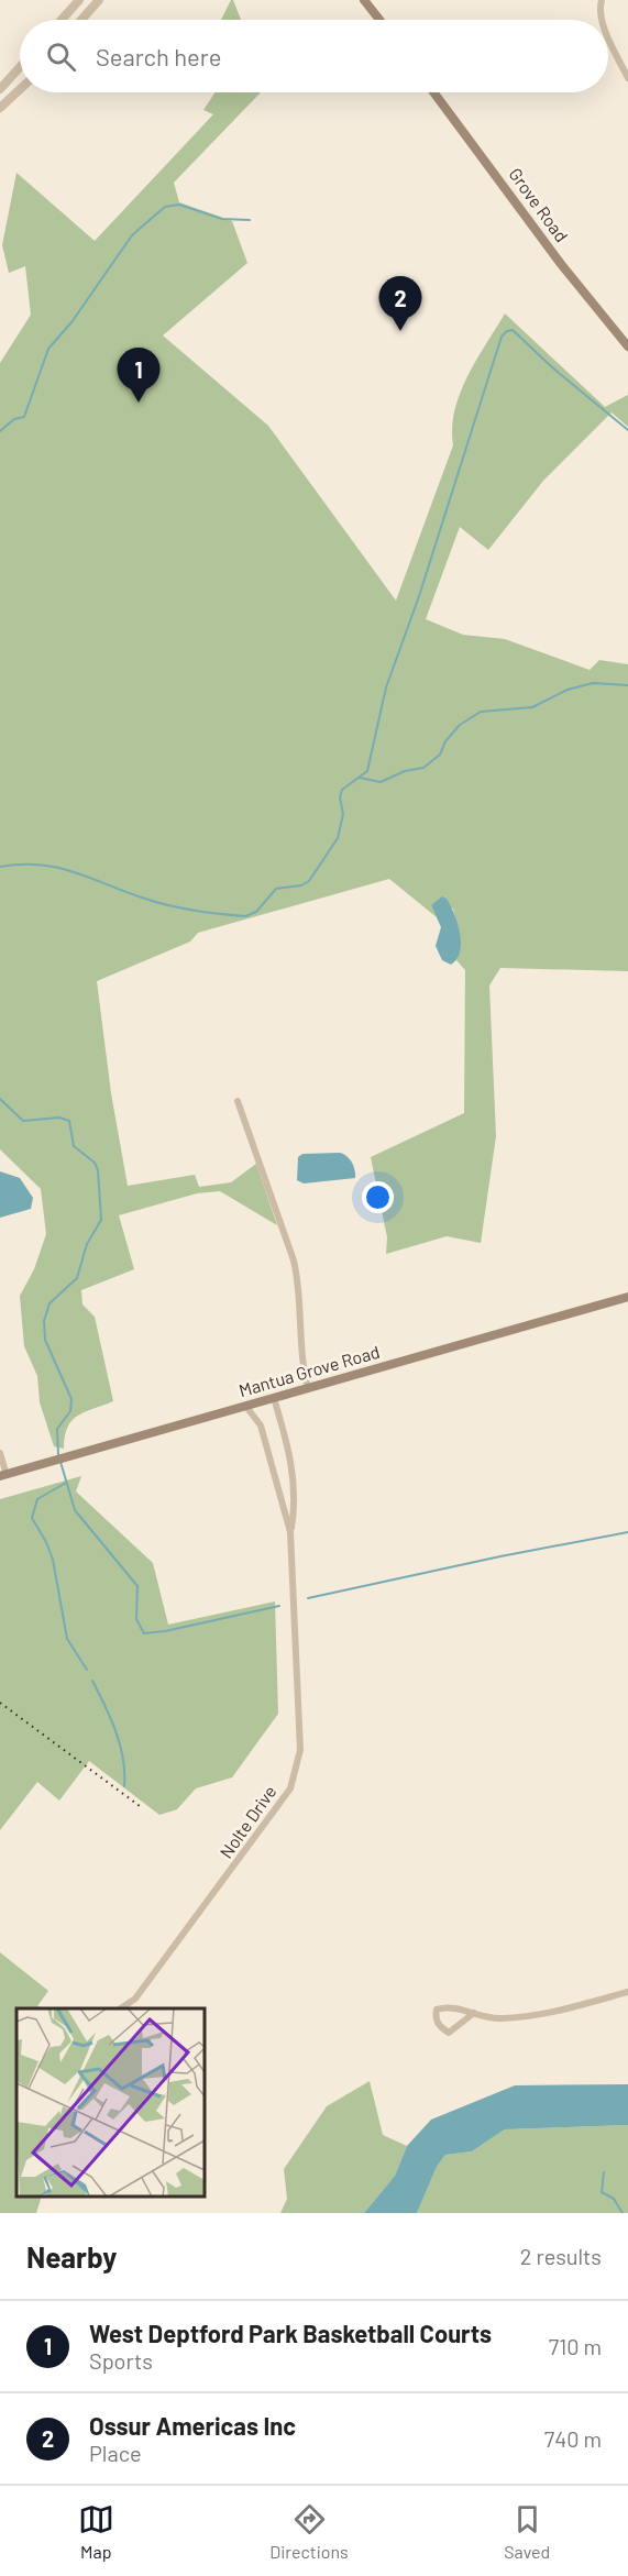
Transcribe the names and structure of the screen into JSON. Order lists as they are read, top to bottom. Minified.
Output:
{"streets":{"main road":["Grove Road","Mantua Grove Road"],"street":["Nolte Drive"]},"crossings":[["Mantua Grove Road","Nolte Drive"]],"page":{"search":"Search here","pins":["2","1"],"heading":["Nearby","2 results"],"list":[{"mark":"1","name":"West Deptford Park Basketball Courts","note":"Sports","value":"710 m"},{"mark":"2","name":"Ossur Americas Inc","note":"Place","value":"740 m"}],"nav":["Map","Directions","Saved"]}}
